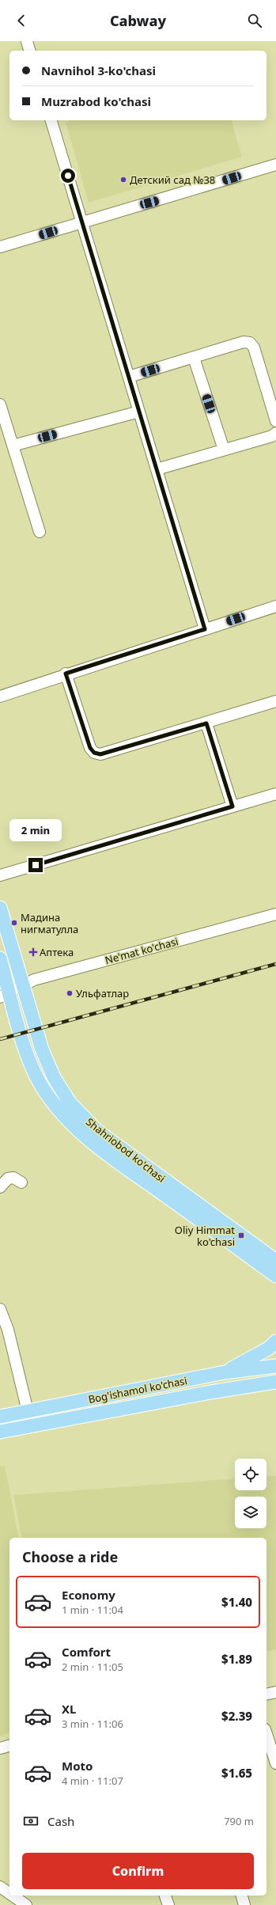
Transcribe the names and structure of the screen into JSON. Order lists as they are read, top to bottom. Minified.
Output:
{"streets":{"main road":["Shahriobod ko'chasi","Bog'ishamol ko'chasi"],"street":["Ne'mat ko'chasi"]},"crossings":[["Ne'mat ko'chasi","Shahriobod ko'chasi"]],"places":{"other":["Детский сад №38","Мадина нигматулла","Ульфатлар"],"health":["Аптека"],"transit":["Oliy Himmat ko'chasi"]},"page":{"header":"Cabway","banner":["Navnihol 3-ko'chasi","Muzrabod ko'chasi"],"bubble":"2 min","heading":"Choose a ride","list":[{"name":"Economy","note":"1 min · 11:04","value":"$1.40"},{"name":"Comfort","note":"2 min · 11:05","value":"$1.89"},{"name":"XL","note":"3 min · 11:06","value":"$2.39"},{"name":"Moto","note":"4 min · 11:07","value":"$1.65"}],"pay":["Cash","790 m"],"buttons":"Confirm"}}
